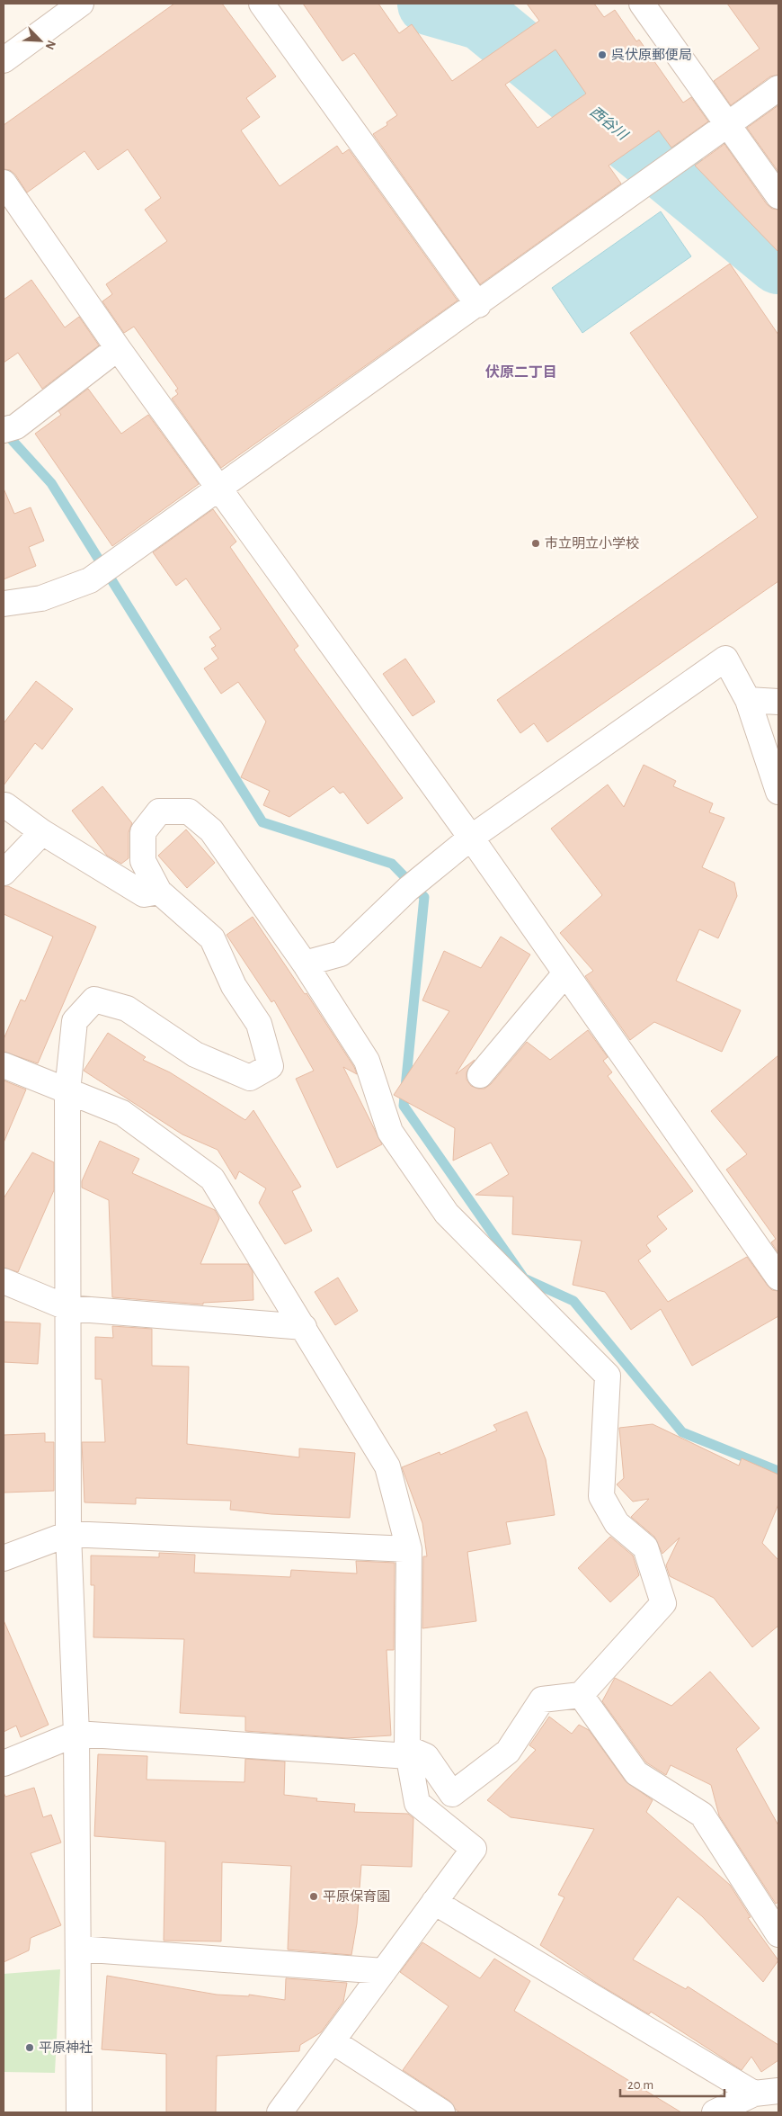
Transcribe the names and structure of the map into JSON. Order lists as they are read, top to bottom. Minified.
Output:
{"districts":["伏原二丁目"],"water":["西谷川"],"places":["呉伏原郵便局","市立明立小学校","平原保育園","平原神社"],"scale_bar":"20 m","north":"bottom right"}
